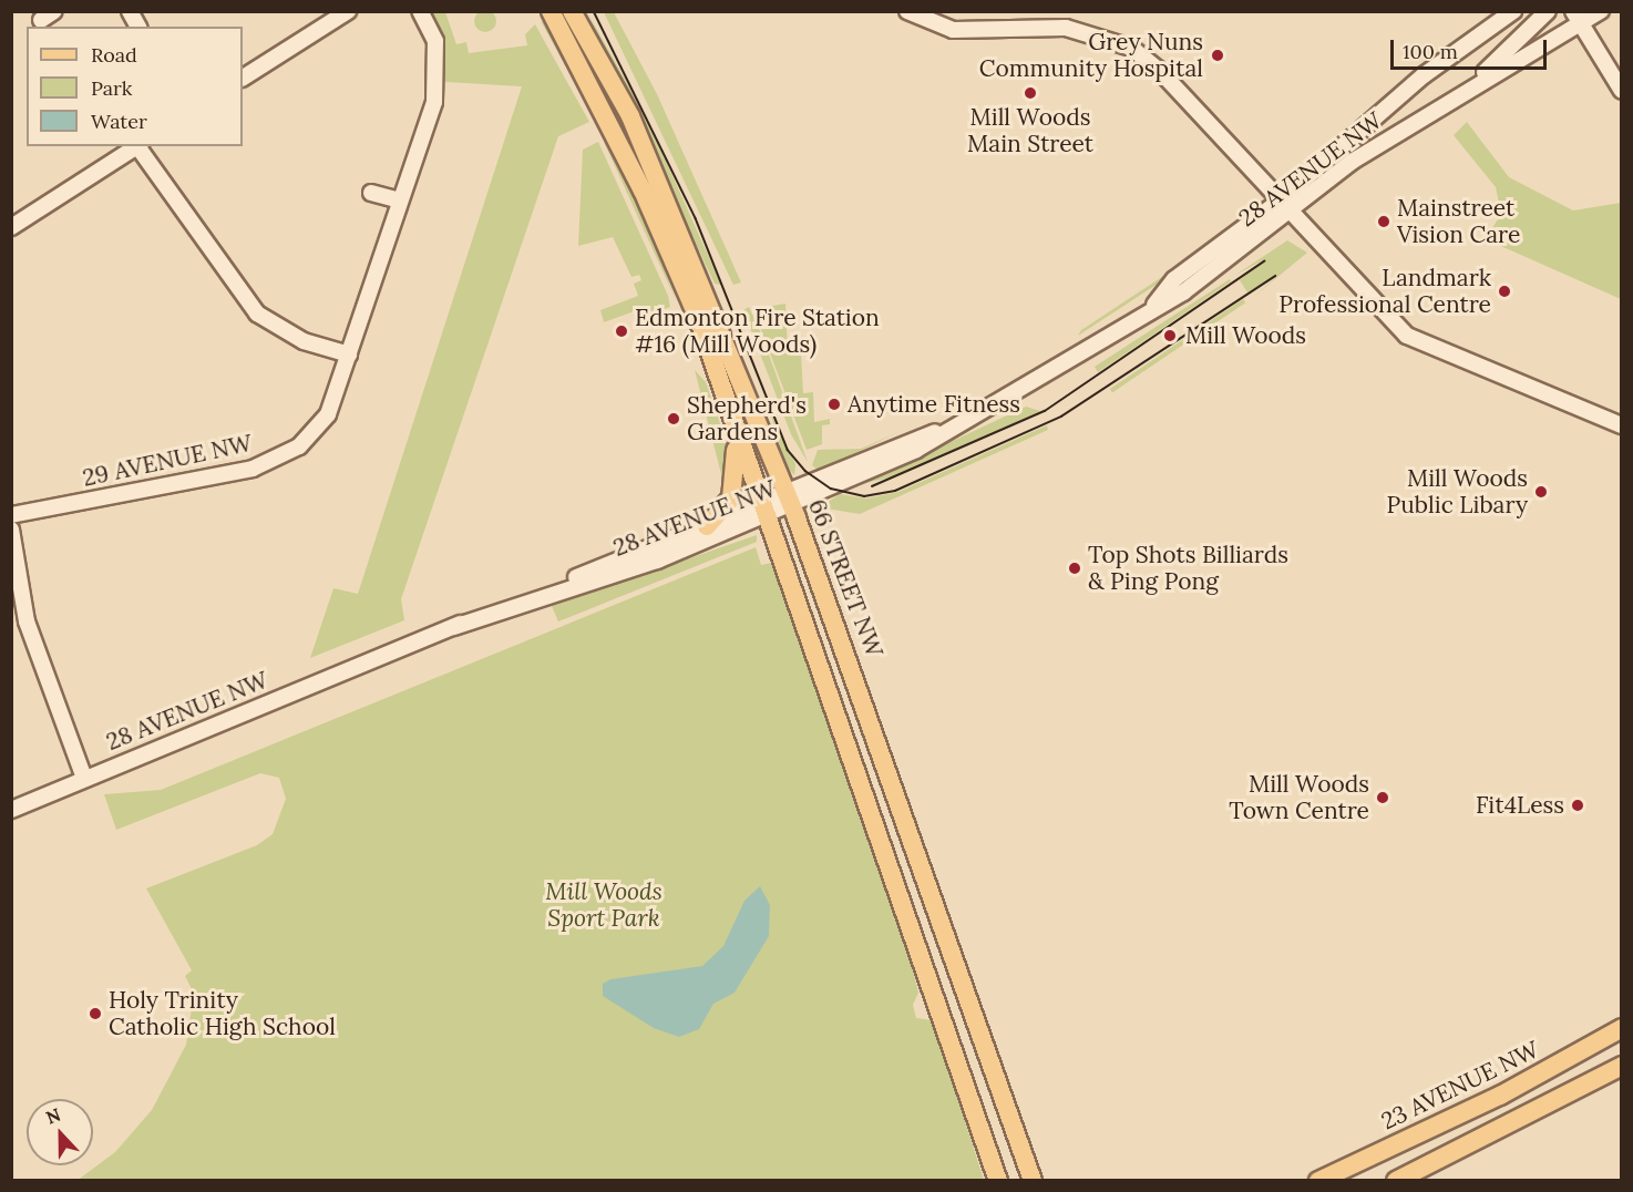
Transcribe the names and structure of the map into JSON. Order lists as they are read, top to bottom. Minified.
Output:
{"streets":{"main road":["66 STREET NW","23 AVENUE NW"],"street":["28 AVENUE NW","29 AVENUE NW"]},"crossings":[["28 AVENUE NW","66 STREET NW"]],"parks":["Mill Woods Sport Park"],"places":["Grey Nuns Community Hospital","Mill Woods Main Street","Mainstreet Vision Care","Landmark Professional Centre","Edmonton Fire Station #16 (Mill Woods)","Mill Woods","Anytime Fitness","Shepherd's Gardens","Mill Woods Public Libary","Top Shots Billiards & Ping Pong","Mill Woods Town Centre","Fit4Less","Holy Trinity Catholic High School"],"legend":["Road","Park","Water"],"scale_bar":"100 m","north":"top"}
